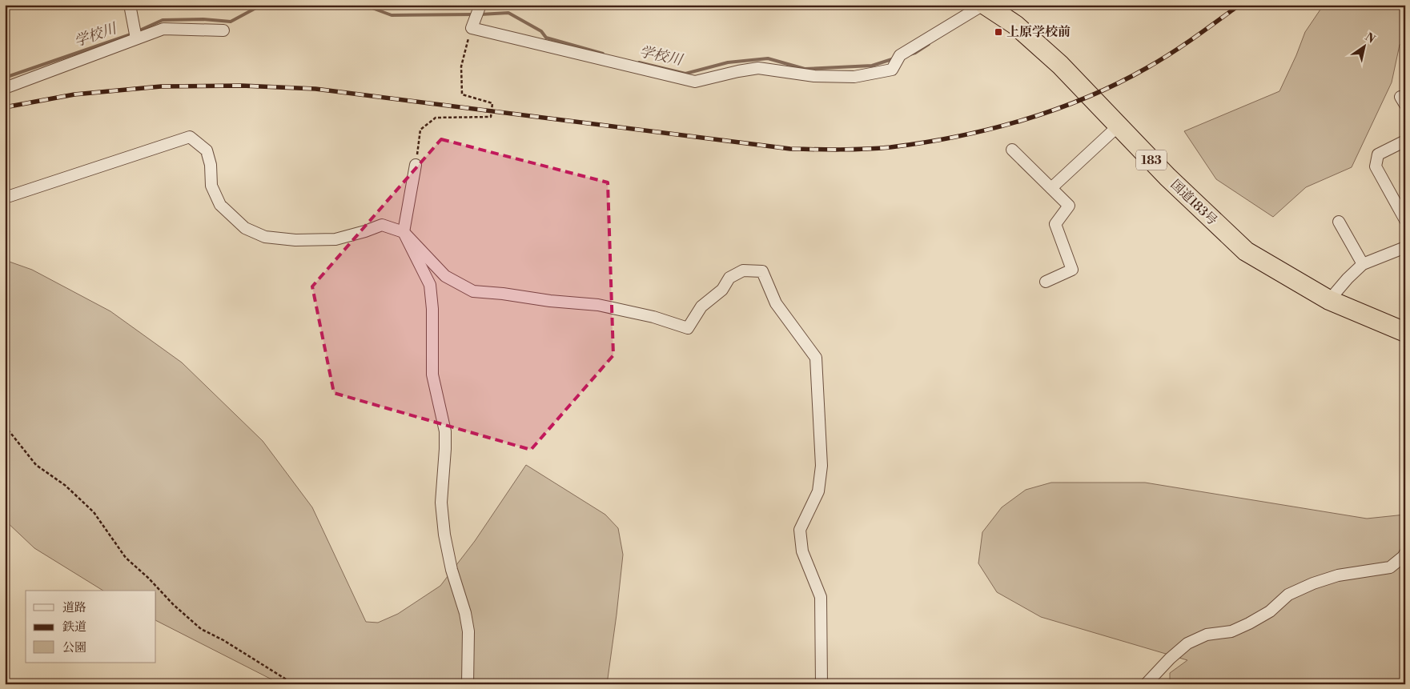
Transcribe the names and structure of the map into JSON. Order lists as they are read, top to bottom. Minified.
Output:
{"streets":{"highway":["183","国道183号"]},"water":["学校川"],"places":{"transit":["上原学校前"]},"legend":["道路","鉄道","公園"],"north":"top right"}
